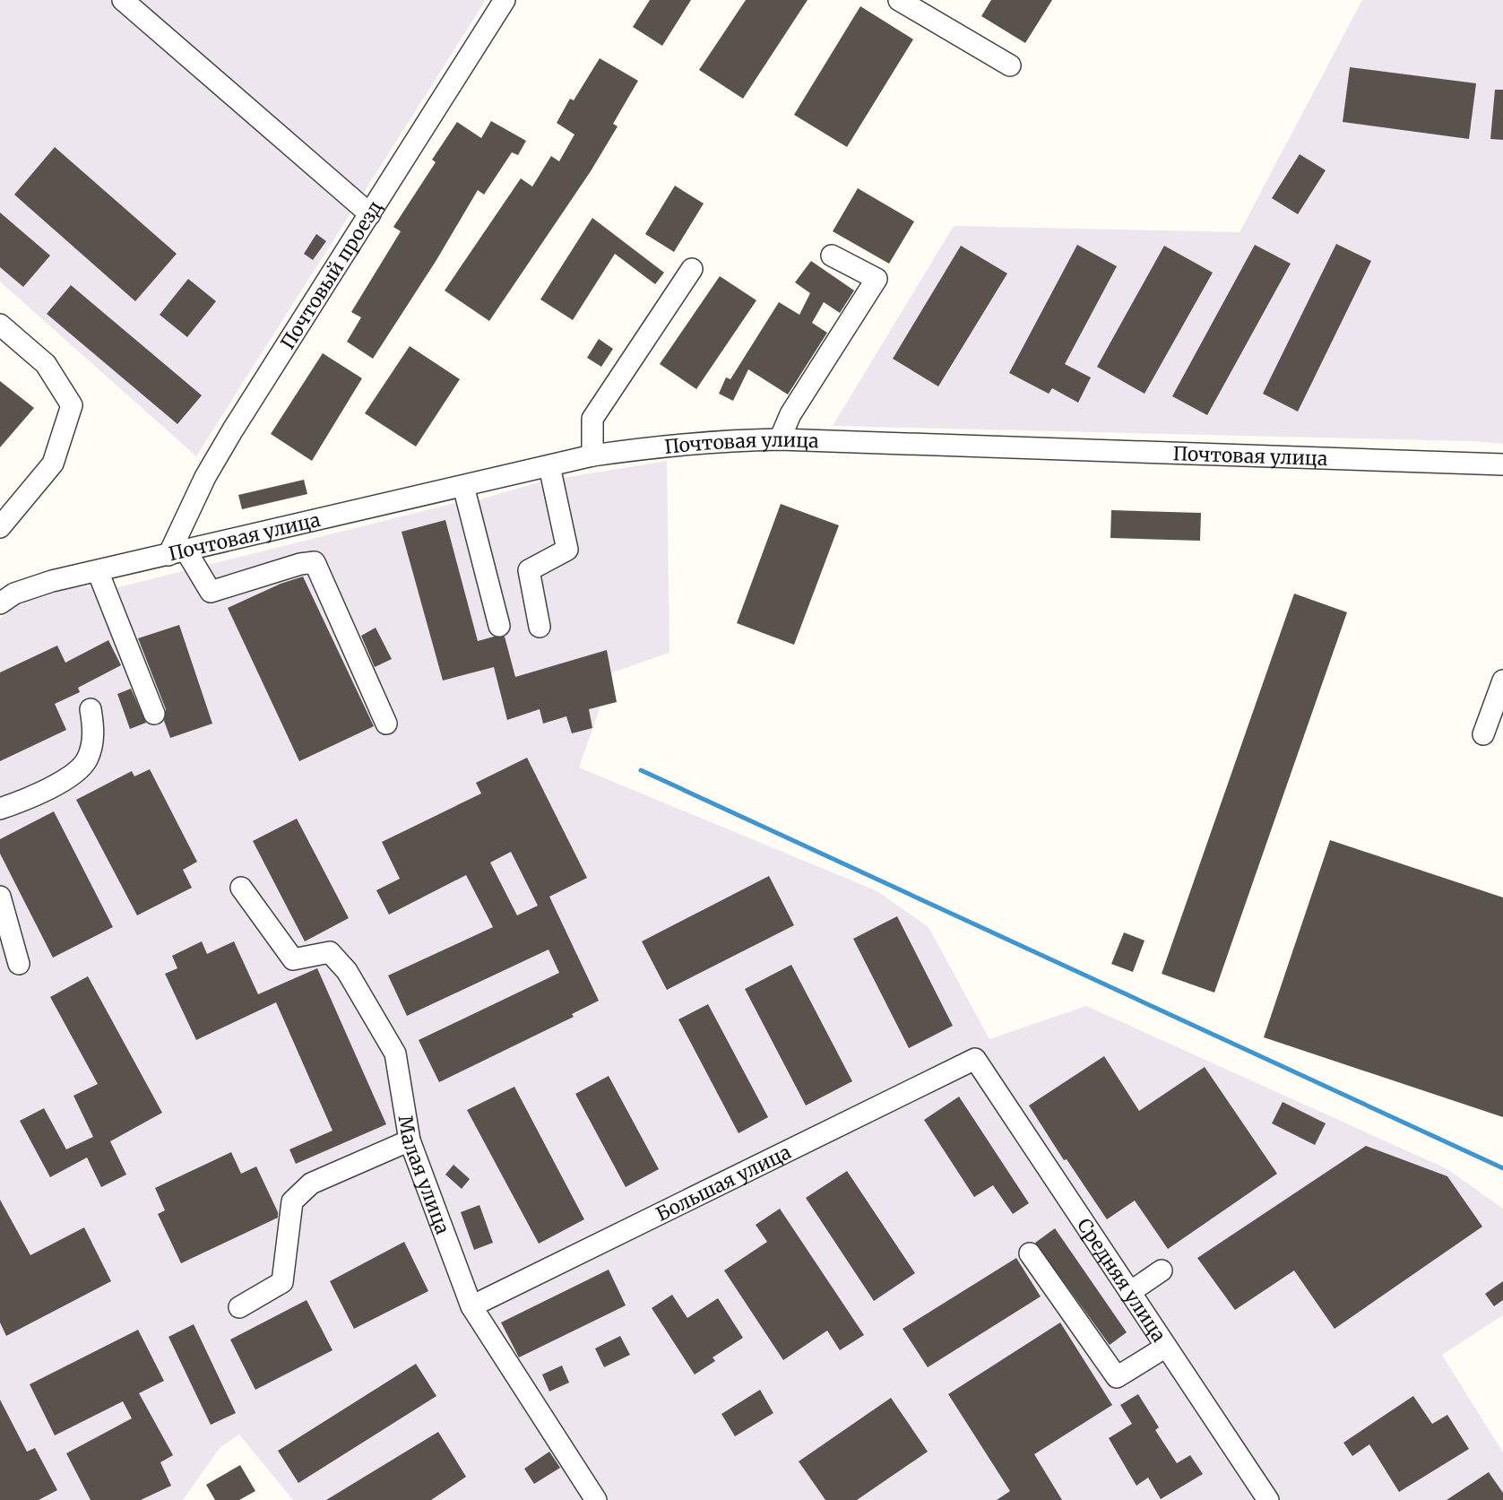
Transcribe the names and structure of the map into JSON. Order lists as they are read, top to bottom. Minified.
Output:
{"streets":{"street":["Почтовый проезд","Почтовая улица","Малая улица","Большая улица","Средняя улица"]},"crossings":[["Почтовый проезд","Почтовая улица"],["Малая улица","Большая улица"],["Большая улица","Средняя улица"]]}
